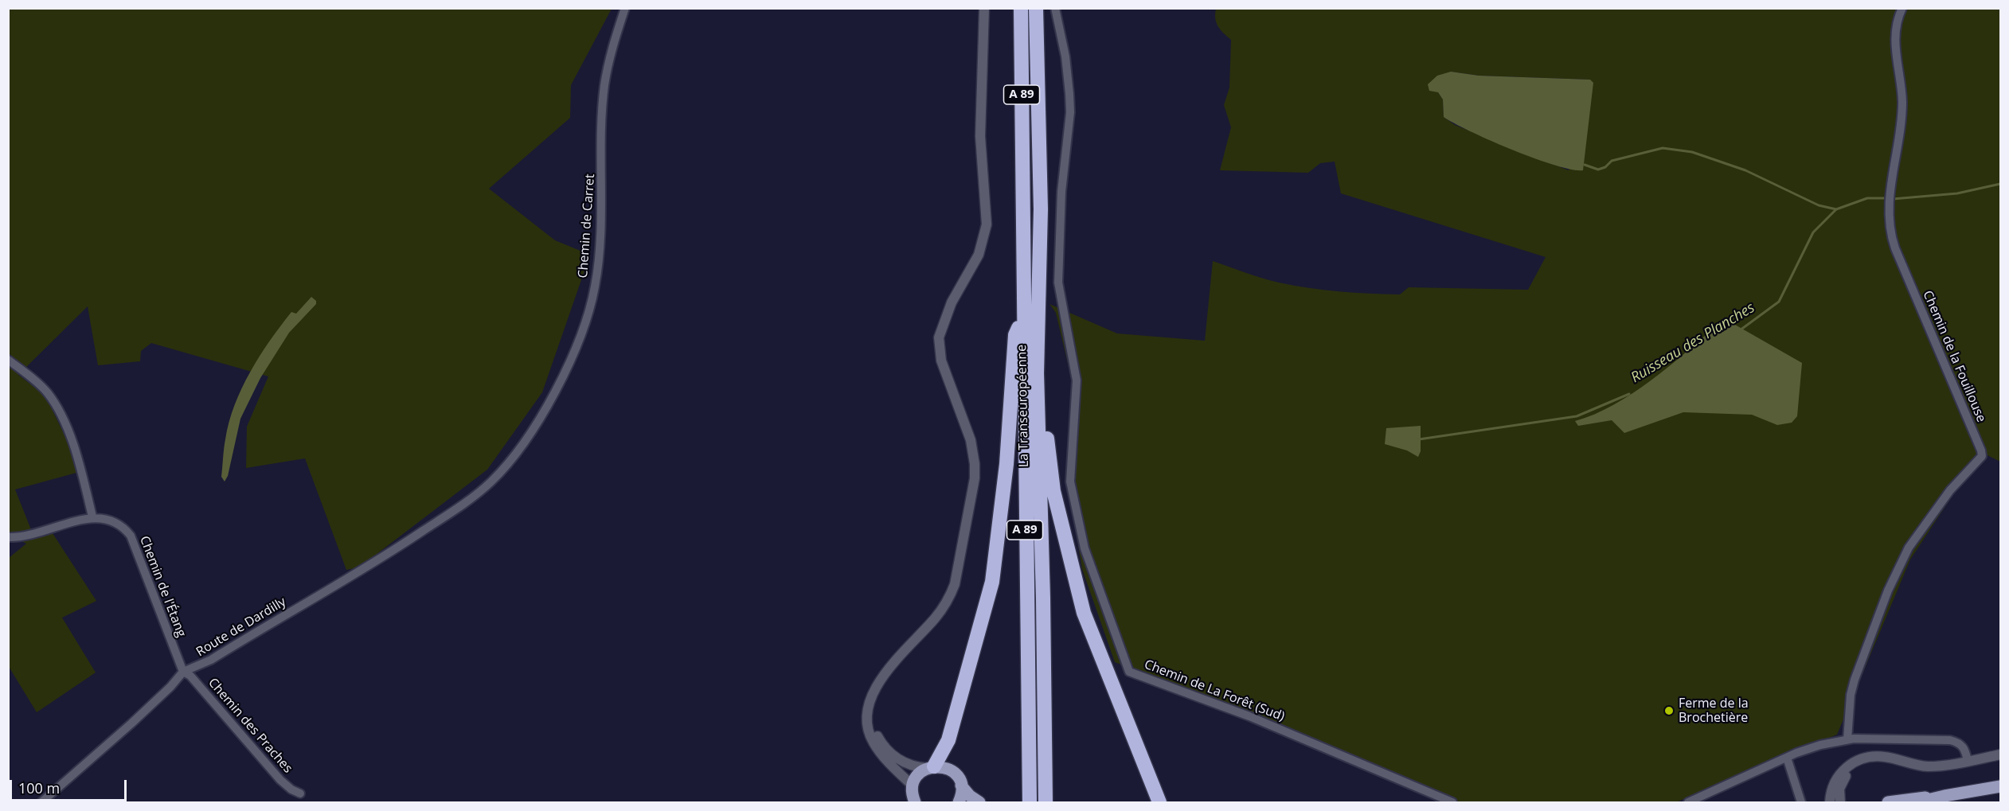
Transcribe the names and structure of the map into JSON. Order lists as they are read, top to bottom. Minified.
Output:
{"streets":{"highway":["A 89","La Transeuropéenne"],"street":["Chemin de Carret","Chemin de la Fouillouse","Chemin de l'Étang","Route de Dardilly","Chemin de La Forêt (Sud)","Chemin des Praches"]},"crossings":[["Chemin de Carret","Route de Dardilly"],["Chemin de l'Étang","Route de Dardilly"],["Chemin de l'Étang","Chemin des Praches"],["Route de Dardilly","Chemin des Praches"]],"water":["Ruisseau des Planches"],"places":["Ferme de la Brochetière"],"scale_bar":"100 m"}
